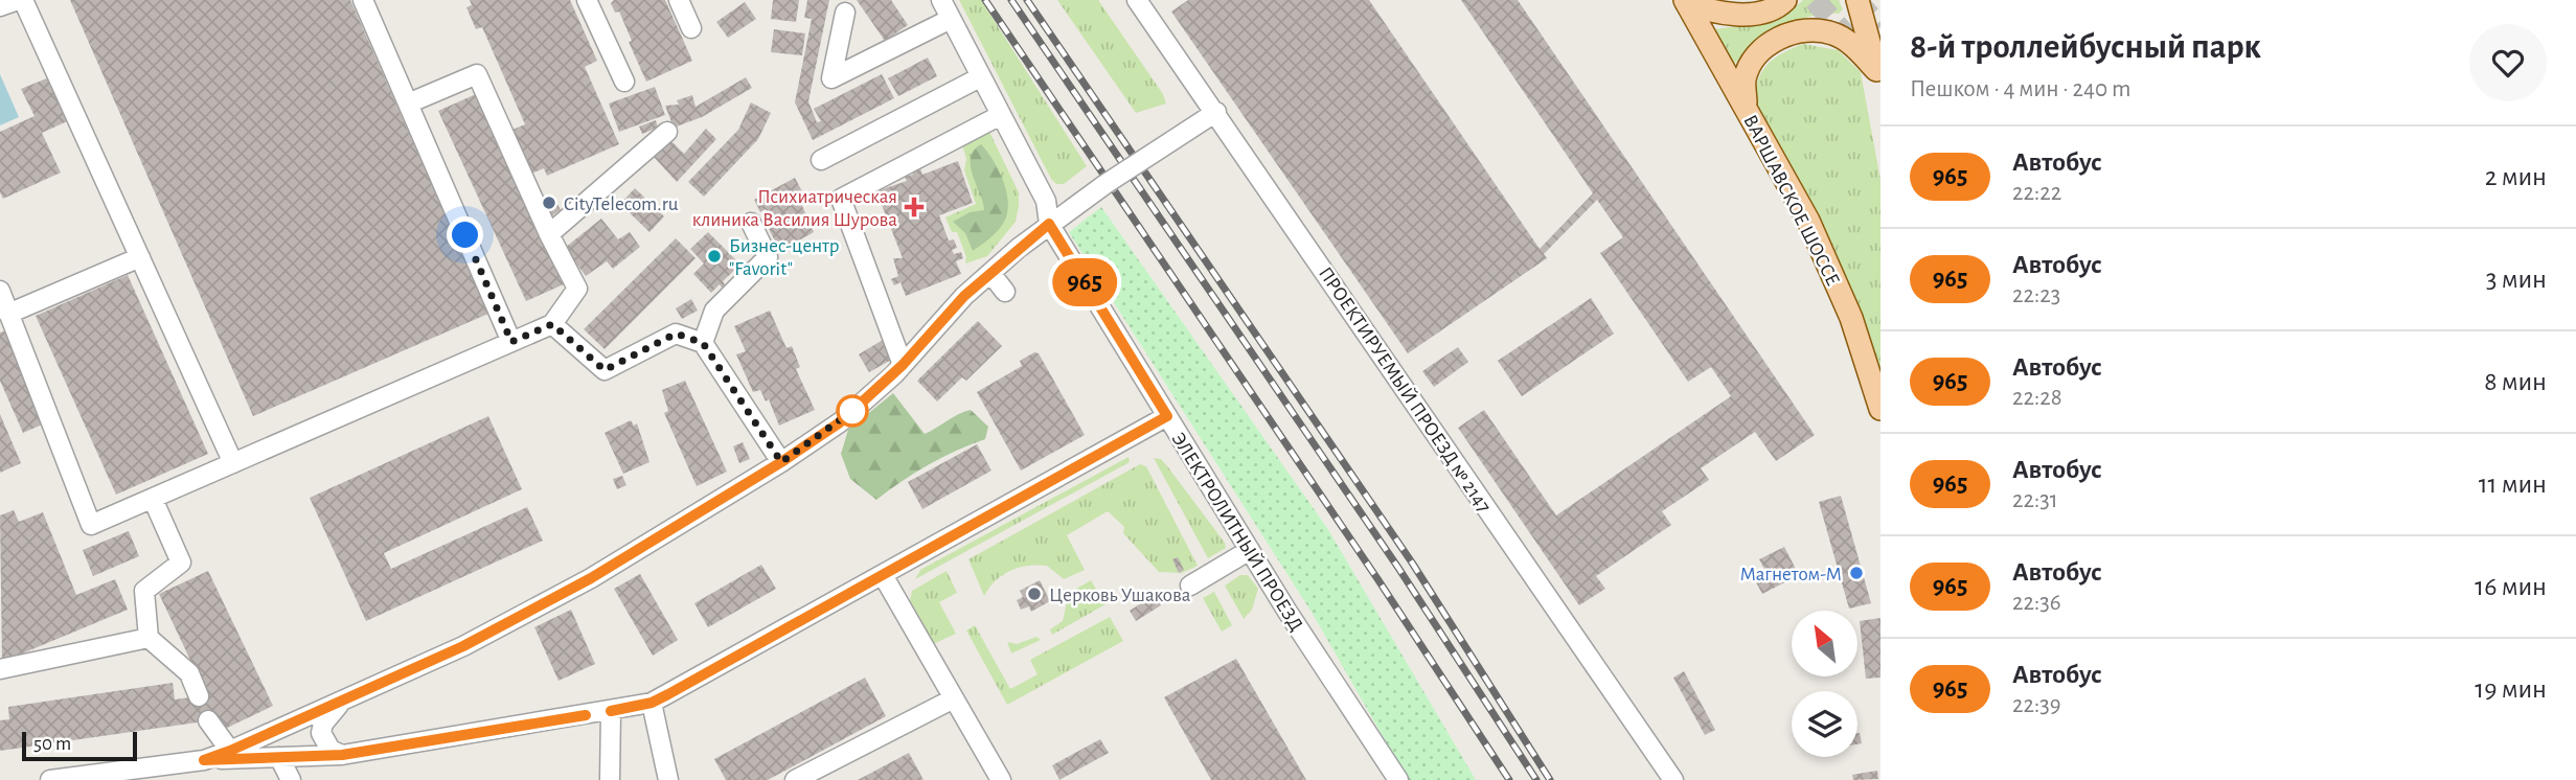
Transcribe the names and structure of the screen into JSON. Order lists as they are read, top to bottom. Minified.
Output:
{"streets":{"main road":["ВАРШАВСКОЕ ШОССЕ"],"street":["ПРОЕКТИРУЕМЫЙ ПРОЕЗД № 2147","ЭЛЕКТРОЛИТНЫЙ ПРОЕЗД"]},"places":{"other":["CityTelecom.ru","Бизнес-центр \"Favorit\"","Магнетом-М","Церковь Ушакова"],"health":["Психиатрическая клиника Василия Шурова"]},"lines":["bus line 965"],"scale_bar":"50 m","north":"top left","page":{"on_map":"965","heading":["8-й троллейбусный парк","Пешком · 4 мин · 240 m"],"list":[{"mark":"965","name":"Автобус","note":"22:22","value":"2 мин"},{"mark":"965","name":"Автобус","note":"22:23","value":"3 мин"},{"mark":"965","name":"Автобус","note":"22:28","value":"8 мин"},{"mark":"965","name":"Автобус","note":"22:31","value":"11 мин"},{"mark":"965","name":"Автобус","note":"22:36","value":"16 мин"},{"mark":"965","name":"Автобус","note":"22:39","value":"19 мин"}],"scale":"50 m"}}
